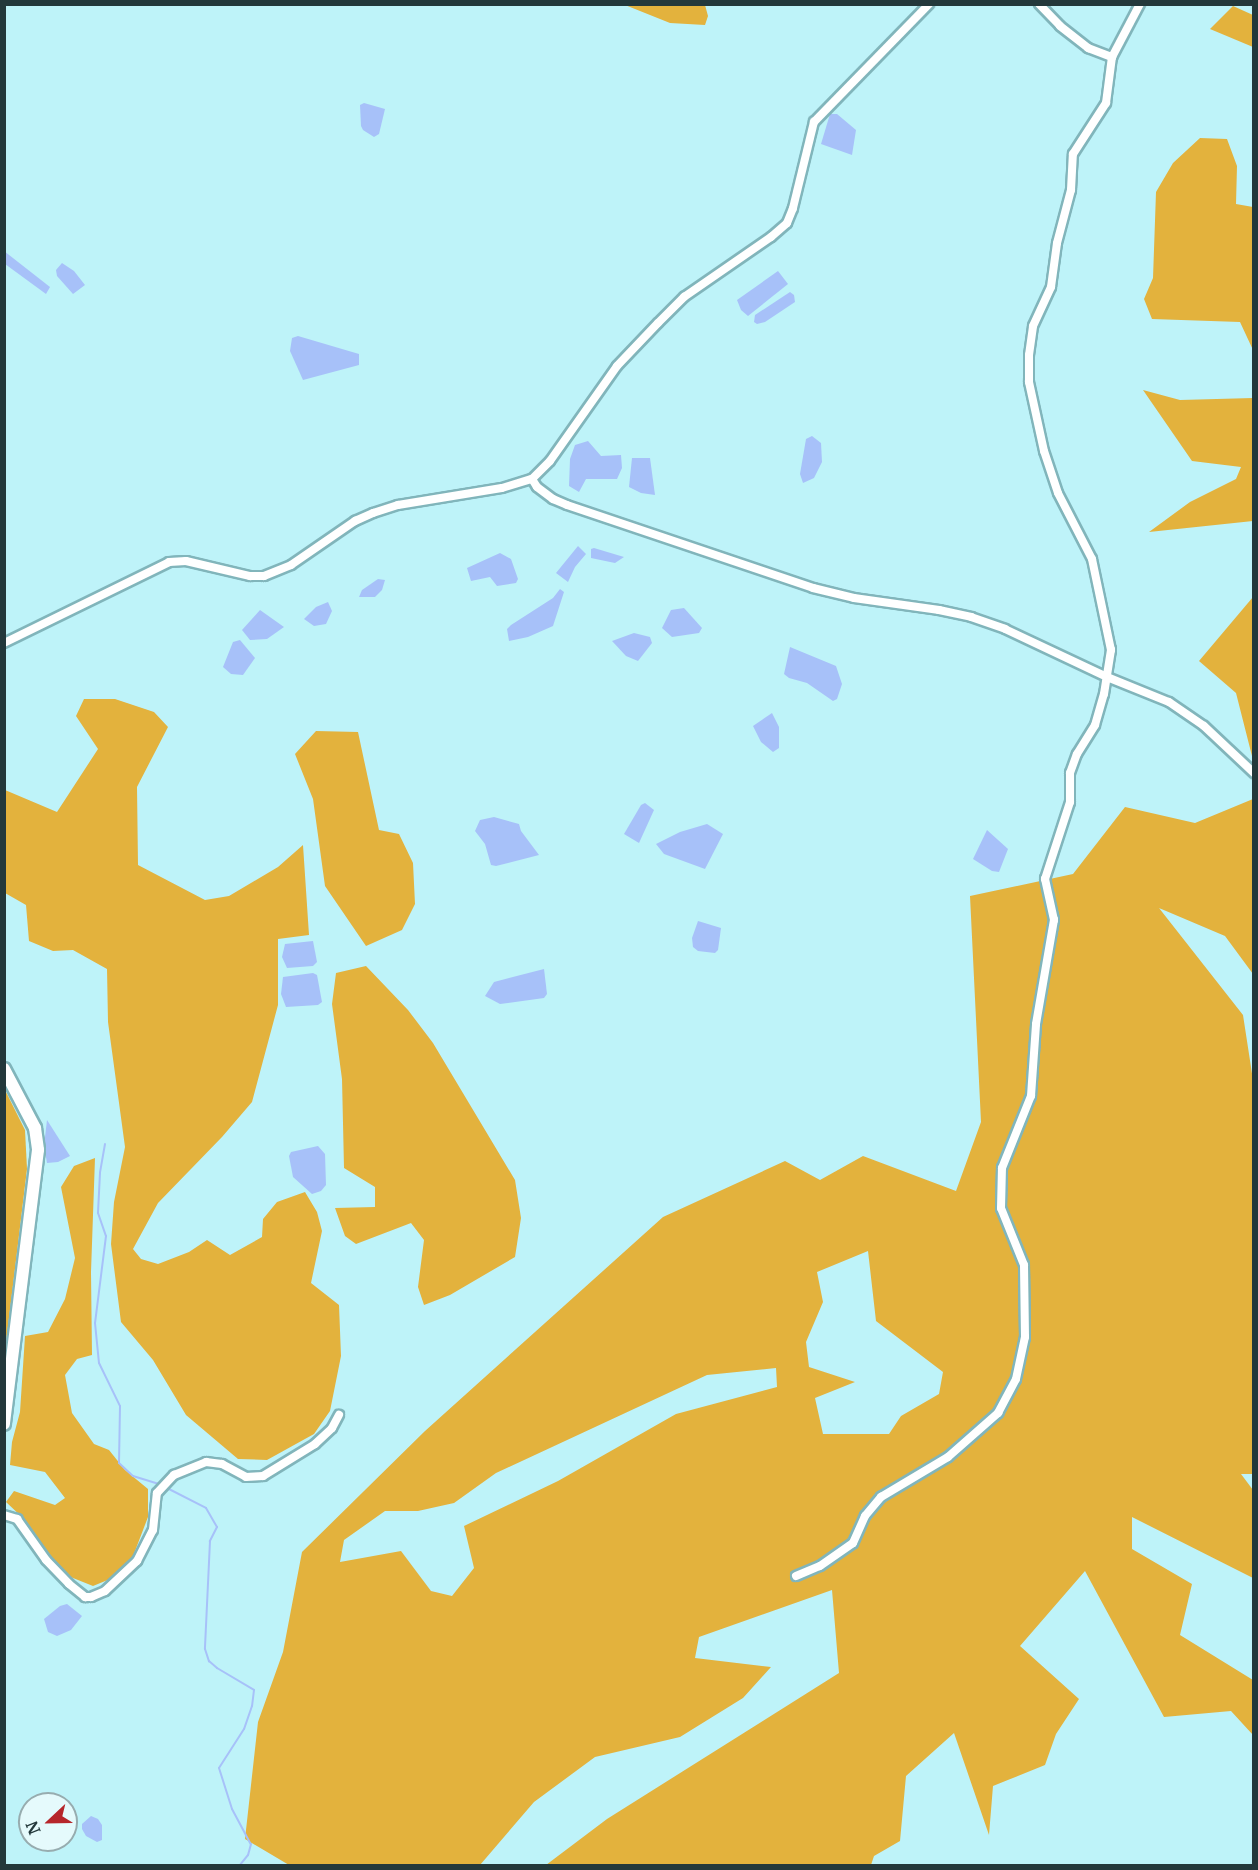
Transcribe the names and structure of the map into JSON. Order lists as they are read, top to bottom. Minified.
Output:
{"north":"left"}
